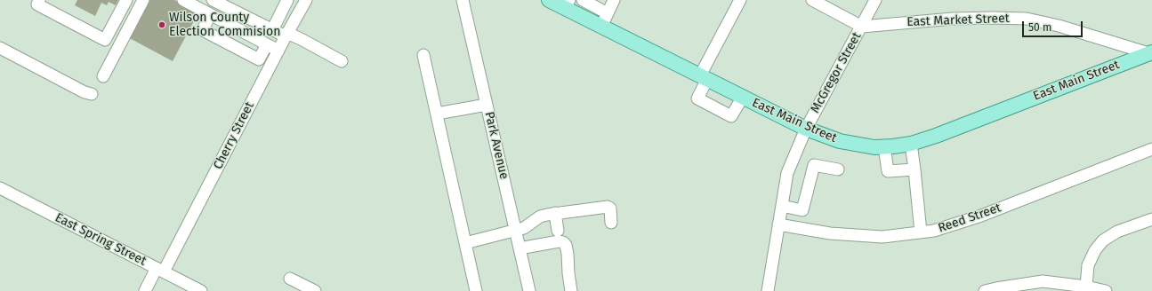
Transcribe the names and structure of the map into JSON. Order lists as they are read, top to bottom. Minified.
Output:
{"streets":{"main road":["East Main Street"],"street":["East Market Street","McGregor Street","Cherry Street","Park Avenue","Reed Street","East Spring Street"]},"crossings":[["East Market Street","McGregor Street"],["East Market Street","East Main Street"],["McGregor Street","East Main Street"],["McGregor Street","Reed Street"],["Cherry Street","East Spring Street"]],"places":["Wilson County Election Commision"],"scale_bar":"50 m"}
